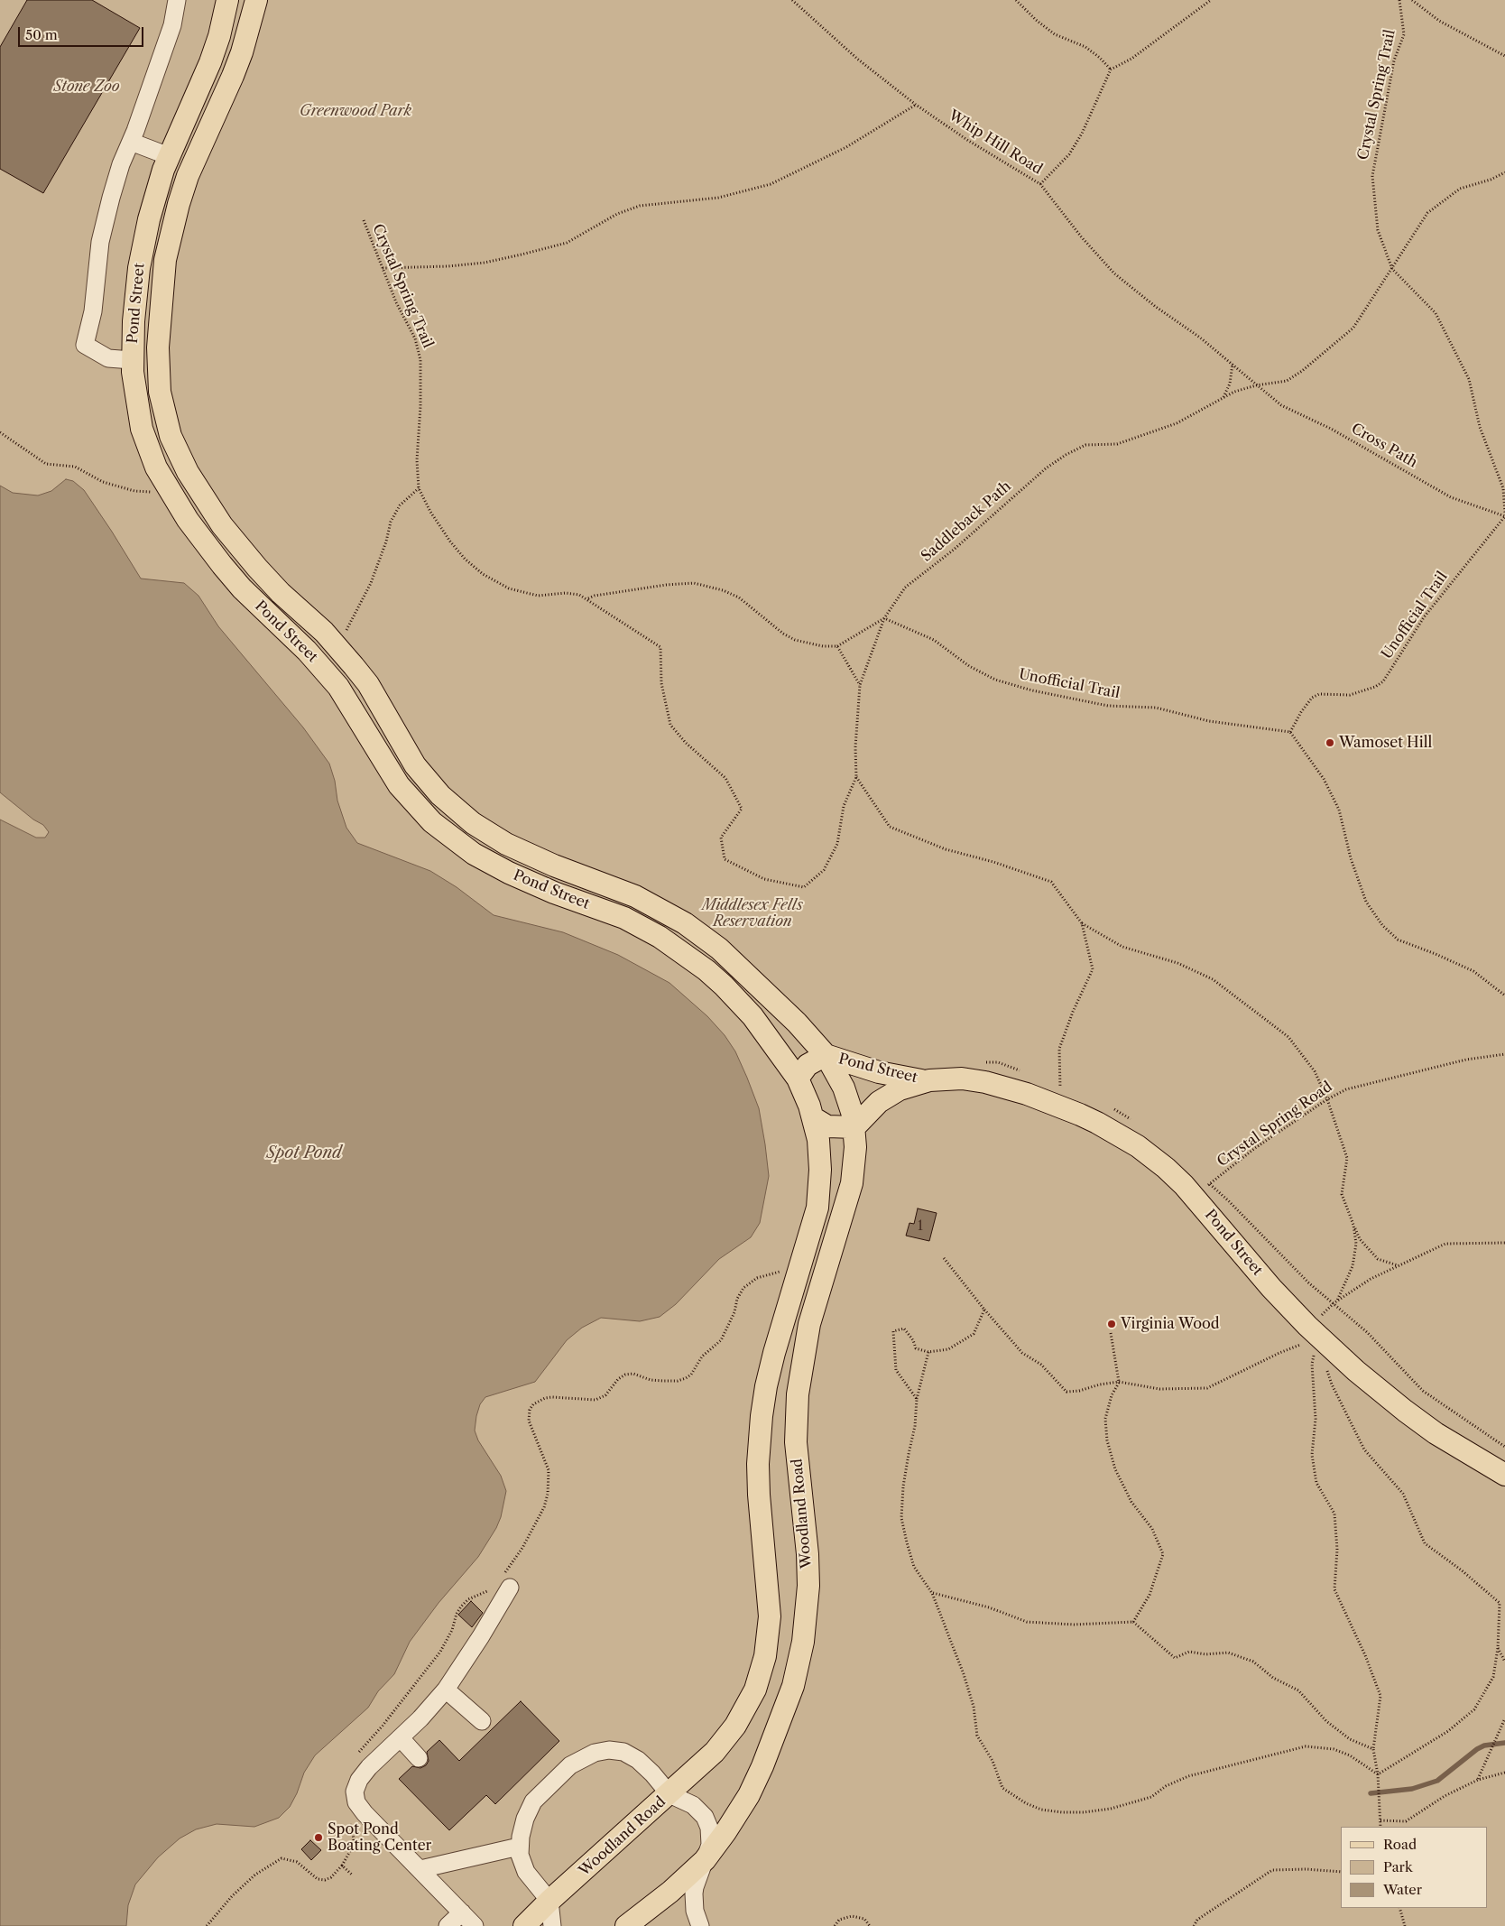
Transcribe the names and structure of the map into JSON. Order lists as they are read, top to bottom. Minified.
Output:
{"streets":{"main road":["Pond Street","Woodland Road"],"path":["Crystal Spring Trail","Whip Hill Road","Cross Path","Saddleback Path","Unofficial Trail","Crystal Spring Road"]},"crossings":[["Crystal Spring Trail","Saddleback Path"],["Whip Hill Road","Cross Path"],["Whip Hill Road","Saddleback Path"],["Pond Street","Crystal Spring Road"],["Pond Street","Woodland Road"],["Cross Path","Saddleback Path"],["Cross Path","Unofficial Trail"],["Saddleback Path","Unofficial Trail"]],"water":["Spot Pond"],"parks":["Stone Zoo","Greenwood Park","Middlesex Fells Reservation"],"places":["Wamoset Hill","Virginia Wood","Spot Pond Boating Center"],"house_numbers":["1"],"legend":["Road","Park","Water"],"scale_bar":"50 m"}
